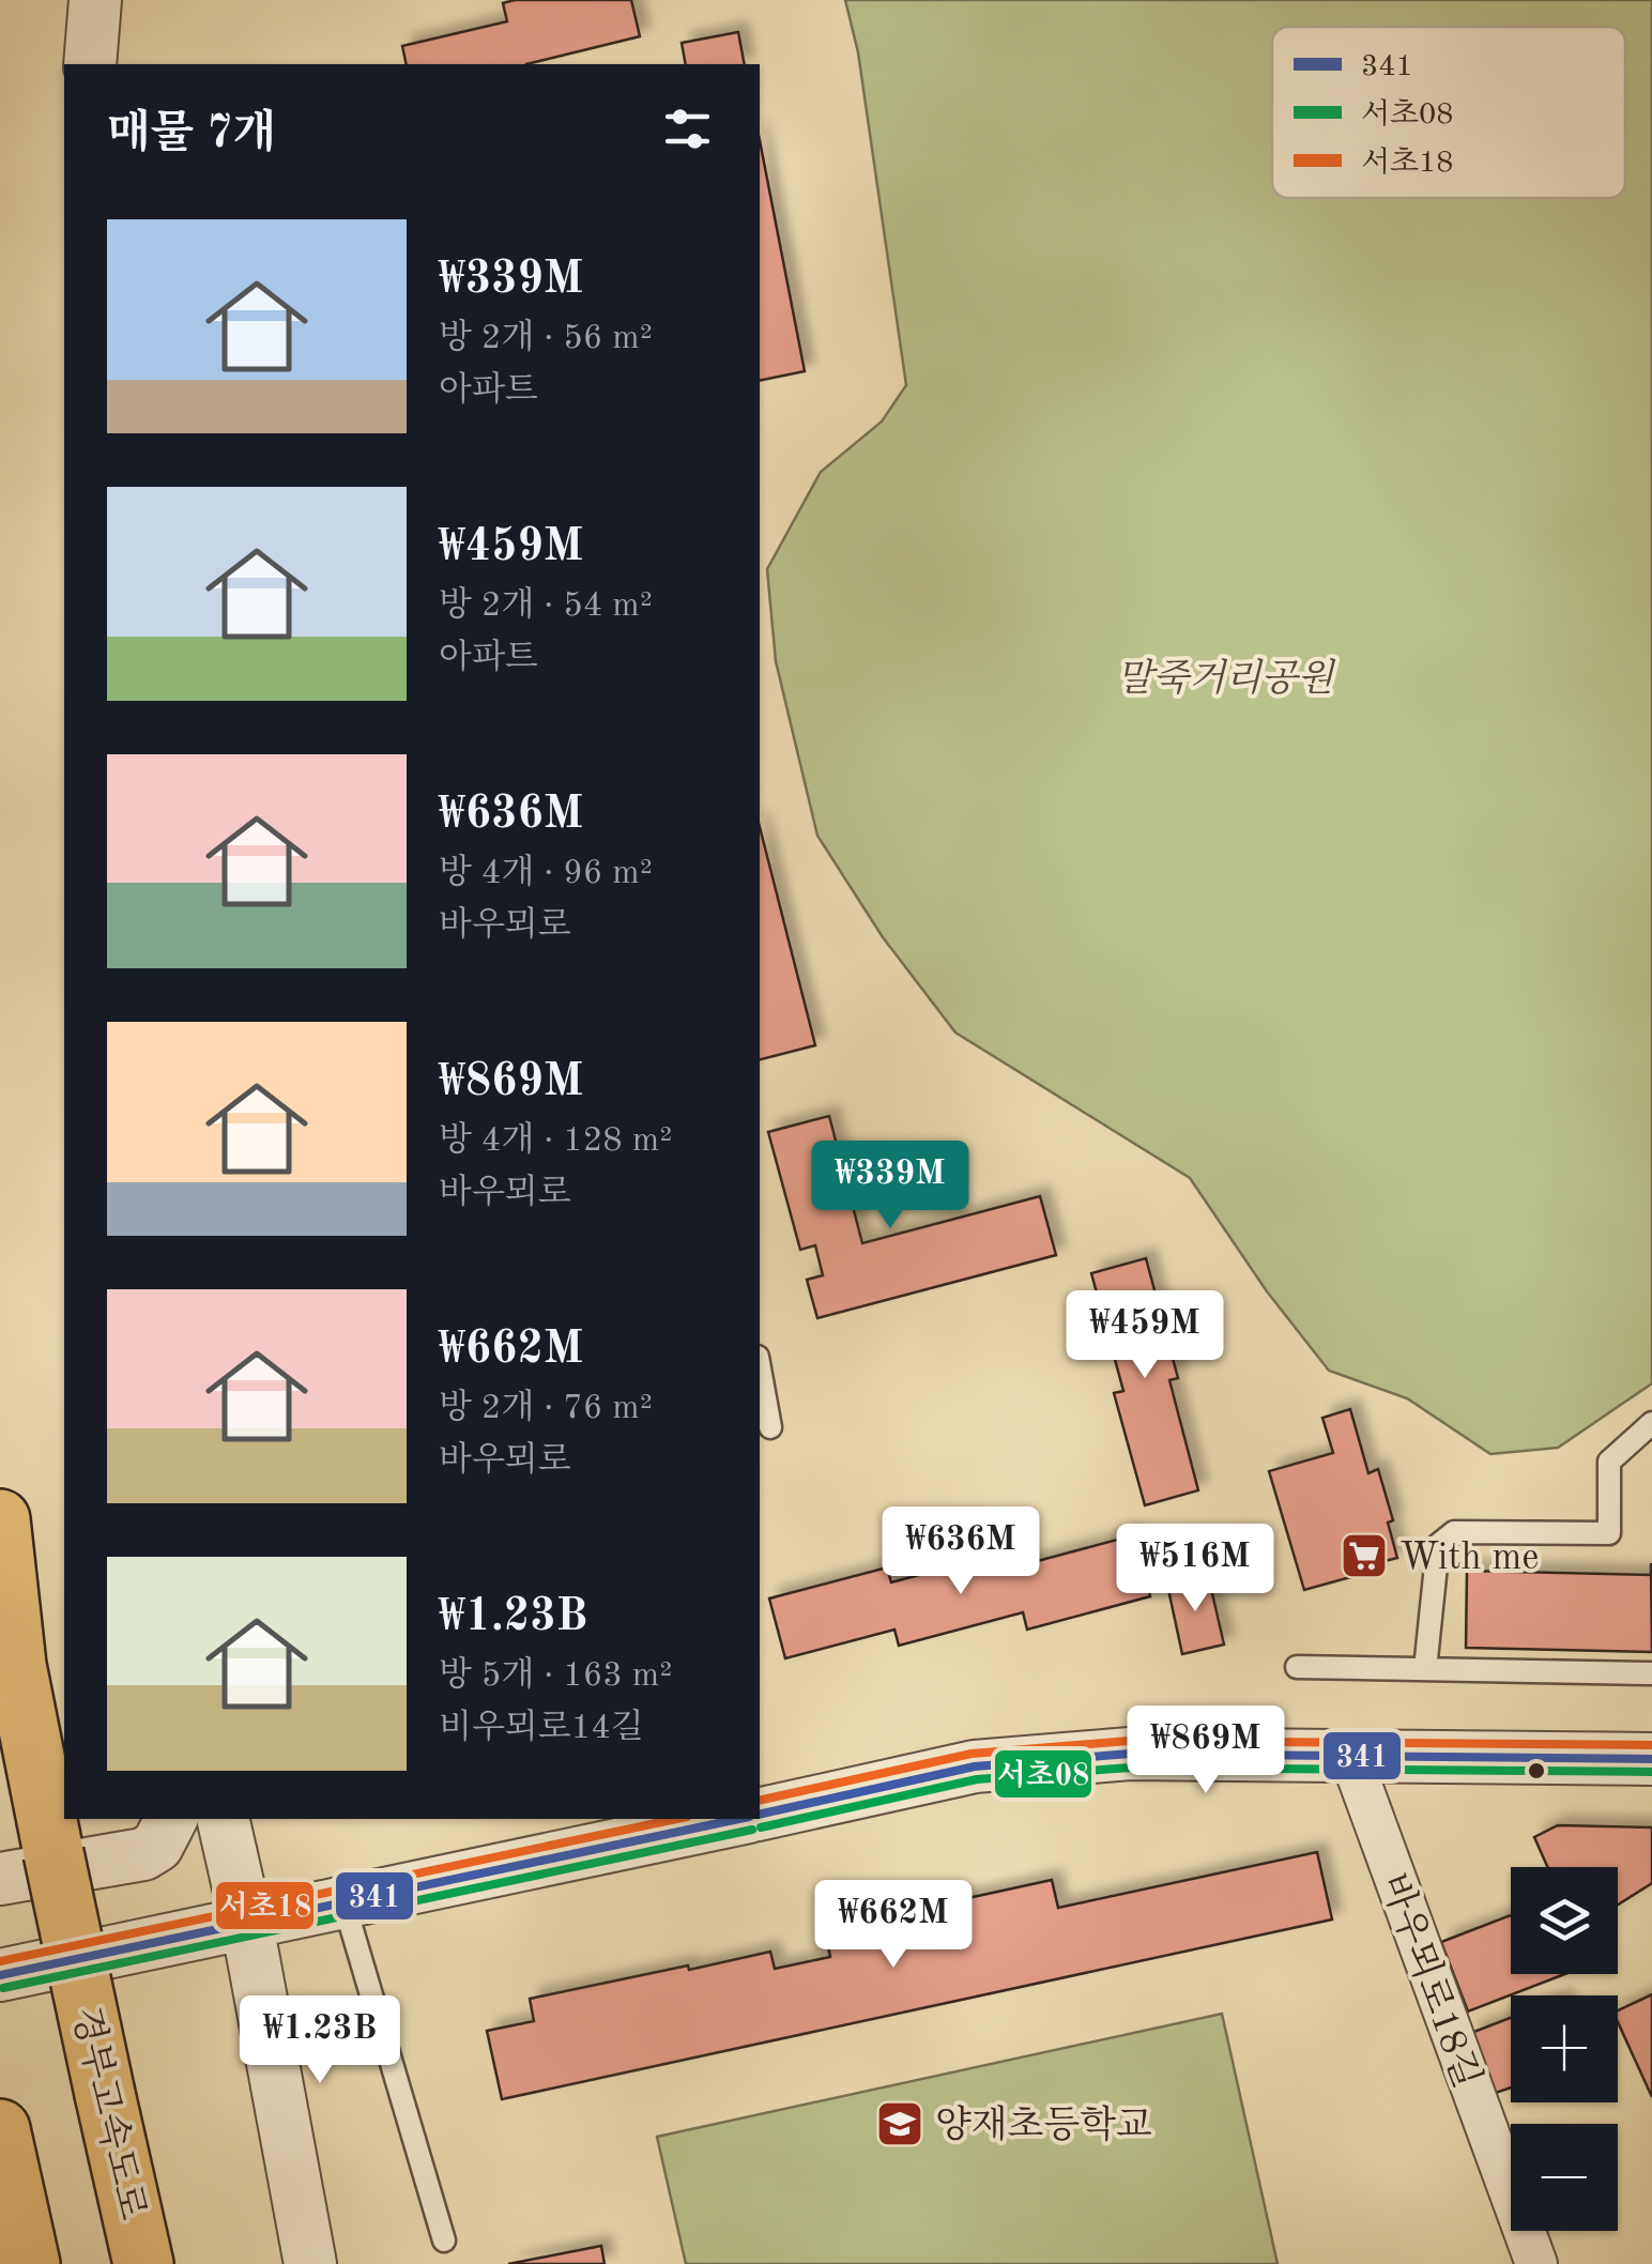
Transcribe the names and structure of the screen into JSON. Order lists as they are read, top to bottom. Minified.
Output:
{"streets":{"highway":["경부고속도로"],"street":["바우뫼로18길"]},"parks":["말죽거리공원"],"places":{"supermarket":["With me"],"school or university":["양재초등학교"]},"lines":["transit line 서초18","transit line 341","transit line 서초08"],"legend":["341","서초08","서초18"],"page":{"heading":"매물 7개","list":[{"name":"₩339M","note":"방 2개 · 56 m² · 아파트"},{"name":"₩459M","note":"방 2개 · 54 m² · 아파트"},{"name":"₩636M","note":"방 4개 · 96 m² · 바우뫼로"},{"name":"₩869M","note":"방 4개 · 128 m² · 바우뫼로"},{"name":"₩662M","note":"방 2개 · 76 m² · 바우뫼로"},{"name":"₩1.23B","note":"방 5개 · 163 m² · 비우뫼로14길"}],"price":["₩339M","₩459M","₩636M","₩516M","₩869M","₩662M","₩1.23B"],"map_buttons":["+","−"]}}
